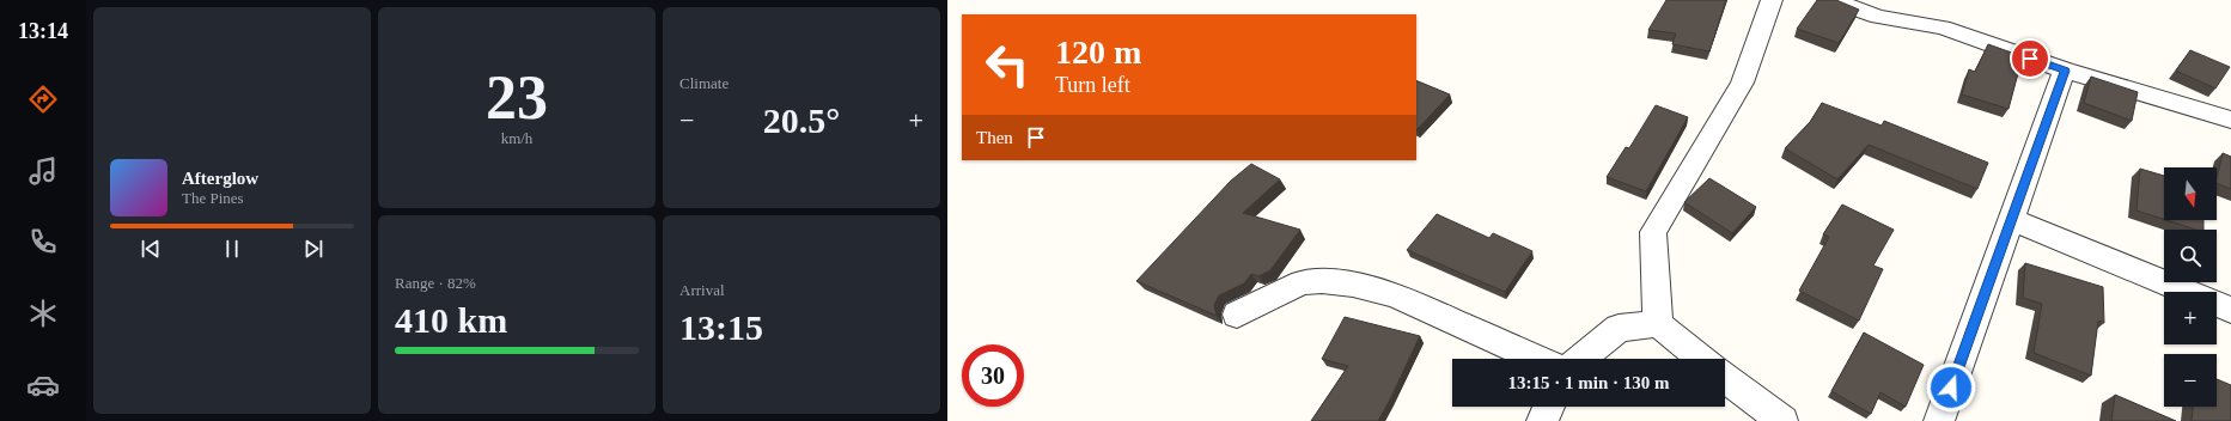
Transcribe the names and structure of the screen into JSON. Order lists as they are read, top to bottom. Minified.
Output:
{"north":"bottom","page":{"tabs":"13:14","tile":[["23","km/h"],"Climate",["Range · 82%","410 km"],["Arrival","13:15"]],"turn":["120 m","Turn left"],"heat":["−","20.5°","+"],"then":"Then","song":["Afterglow","The Pines"],"map_buttons":["+","−"],"limit":"30","trip":"13:15 · 1 min · 130 m"}}
